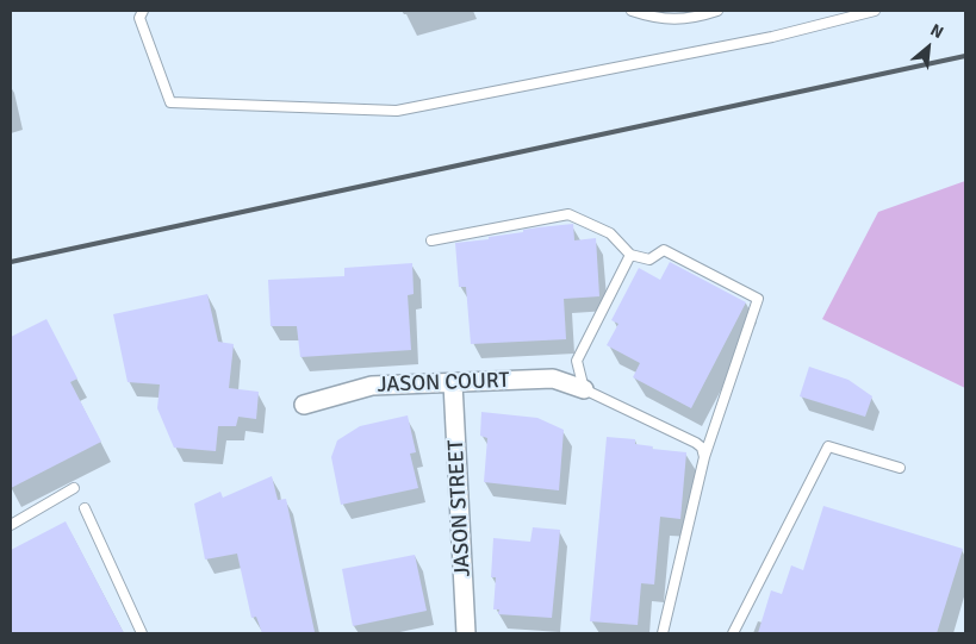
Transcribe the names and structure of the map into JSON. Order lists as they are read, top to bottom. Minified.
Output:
{"streets":{"street":["JASON COURT","JASON STREET"]},"crossings":[["JASON COURT","JASON STREET"]],"north":"top right"}
